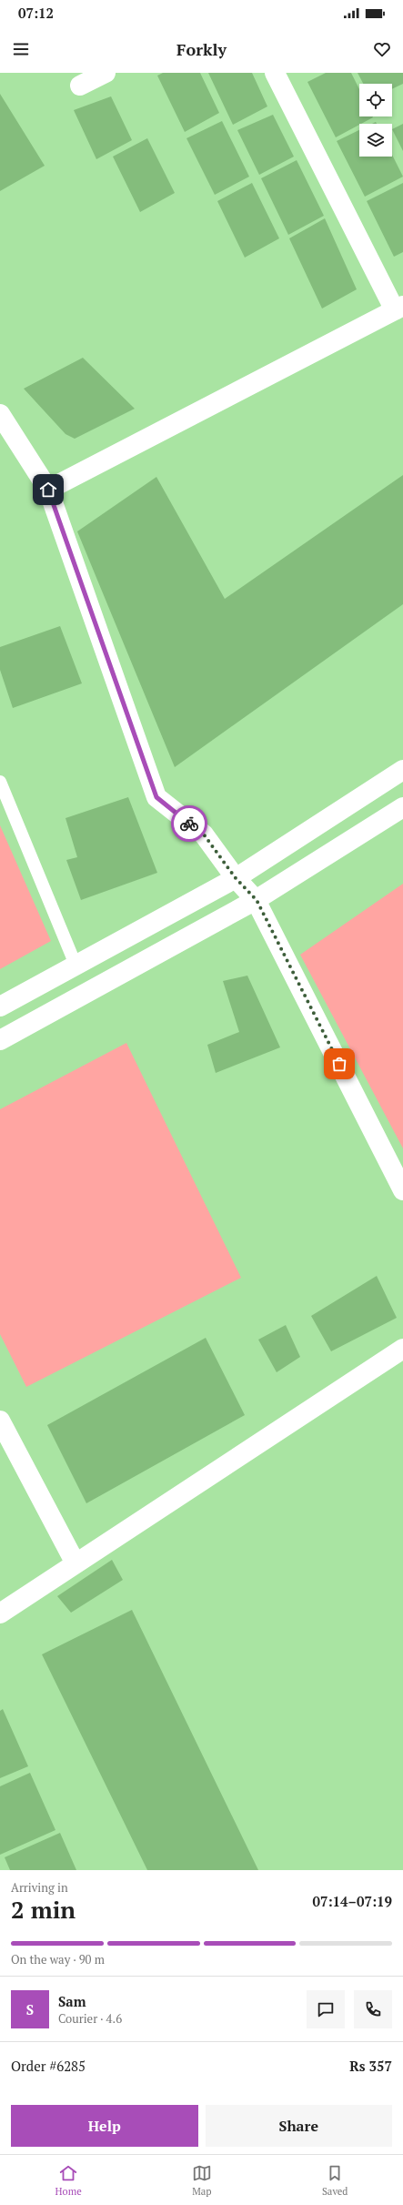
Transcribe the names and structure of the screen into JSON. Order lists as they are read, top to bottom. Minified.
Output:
{"page":{"status":"07:12","header":"Forkly","heading":["2 min","Arriving in","07:14–07:19"],"panel":["Sam","Courier · 4.6","Order #6285","Rs 357"],"bar":"On the way · 90 m","round":"S","buttons":["Help","Share"],"tabs":["Home","Map","Saved"]}}
